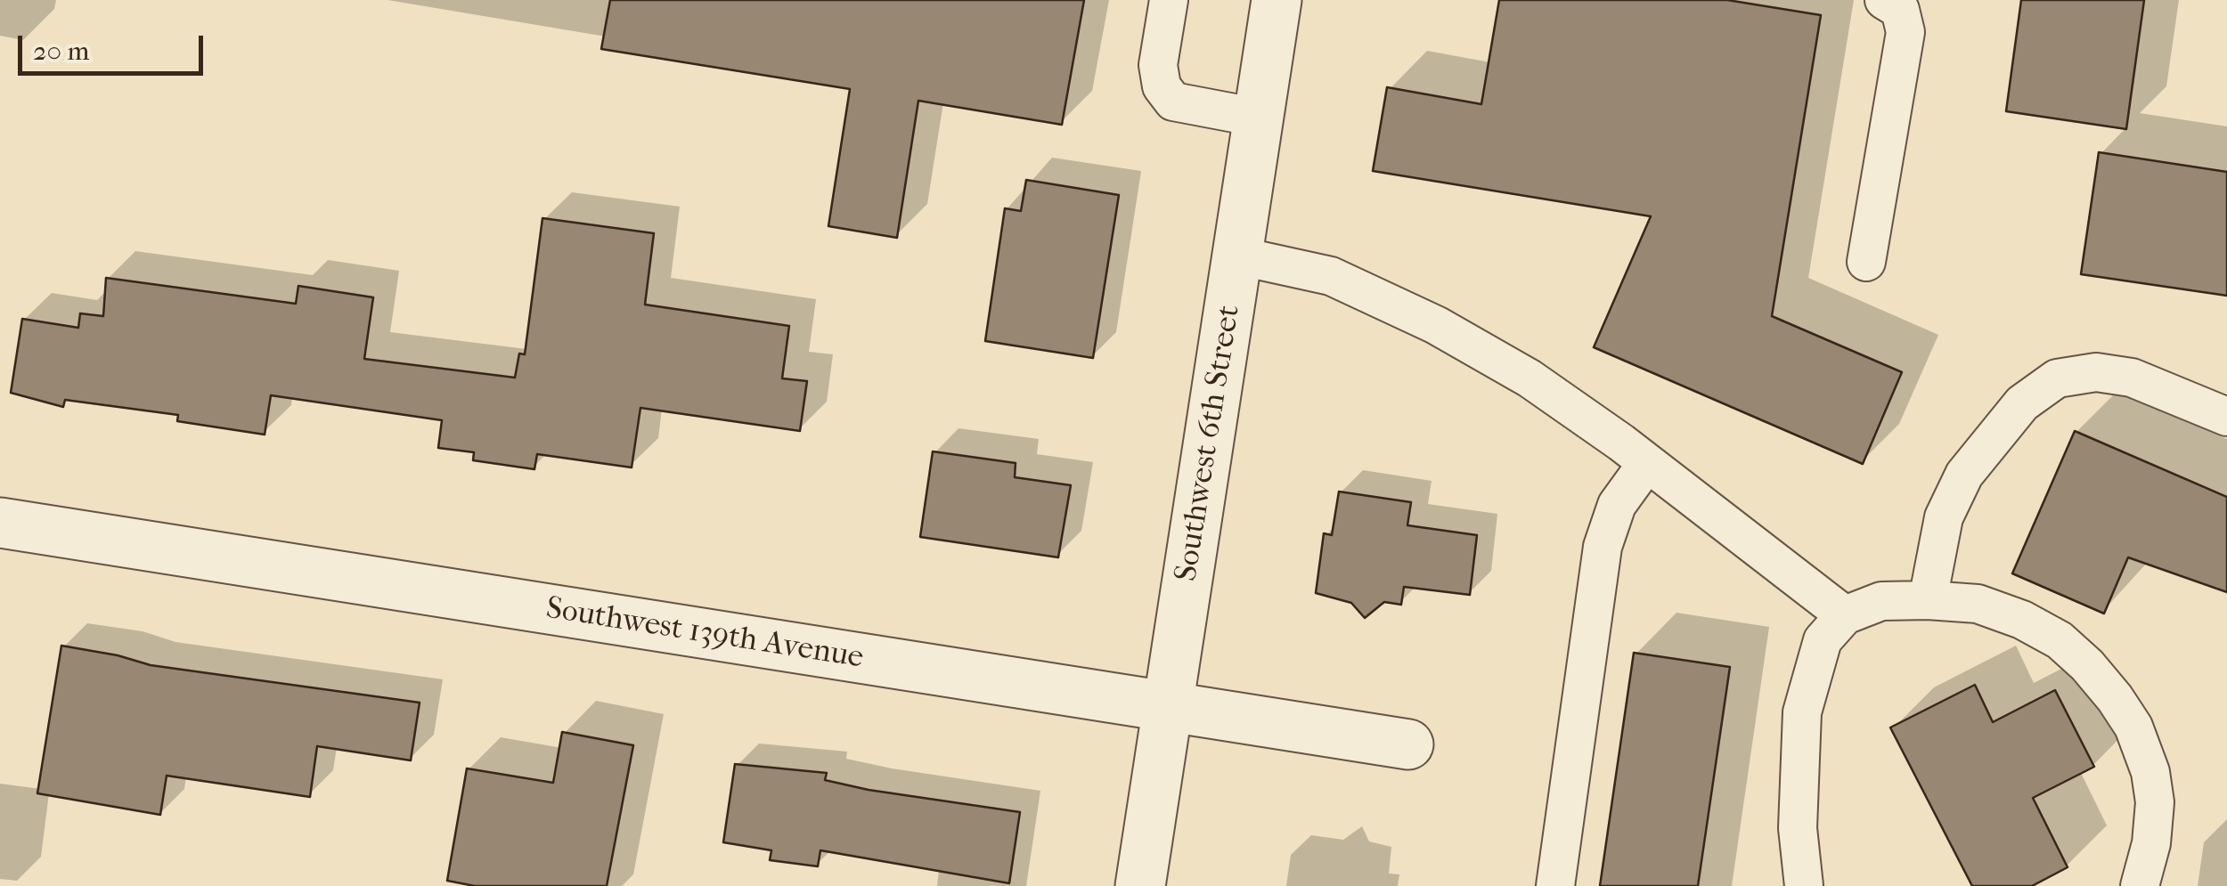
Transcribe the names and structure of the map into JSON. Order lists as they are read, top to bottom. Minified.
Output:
{"streets":{"street":["Southwest 6th Street","Southwest 139th Avenue"]},"crossings":[["Southwest 6th Street","Southwest 139th Avenue"]],"scale_bar":"20 m"}
